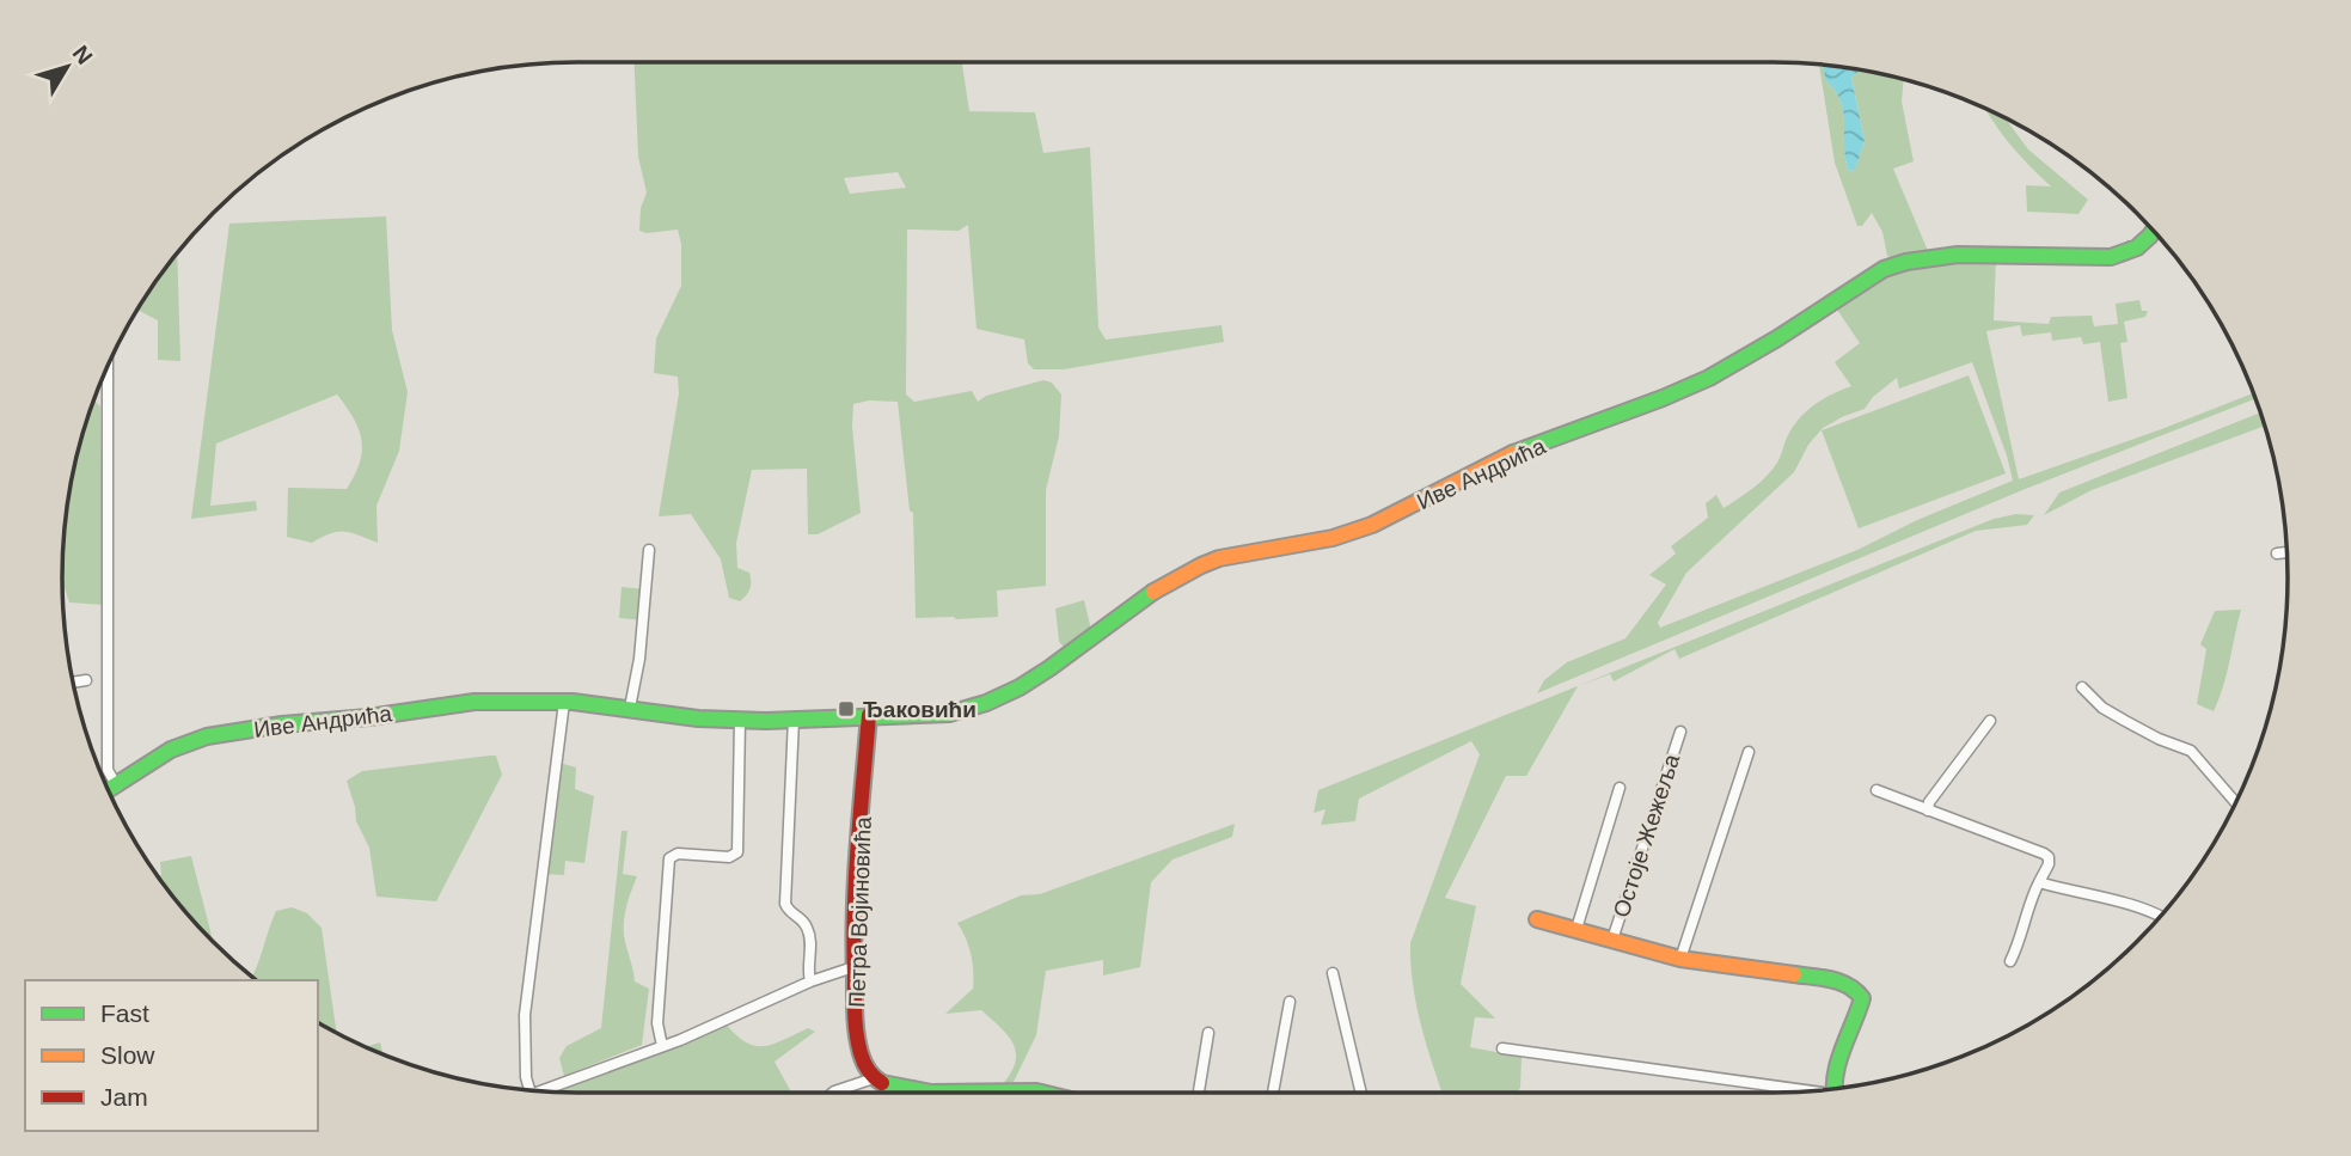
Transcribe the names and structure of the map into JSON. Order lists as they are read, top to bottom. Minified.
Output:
{"streets":{"street":["Иве Андрића","Остоје Жежеља","Петра Војиновића"]},"crossings":[["Иве Андрића","Петра Војиновића"]],"places":{"transit":["Ђаковићи"]},"legend":["Fast","Slow","Jam"],"north":"top right"}
